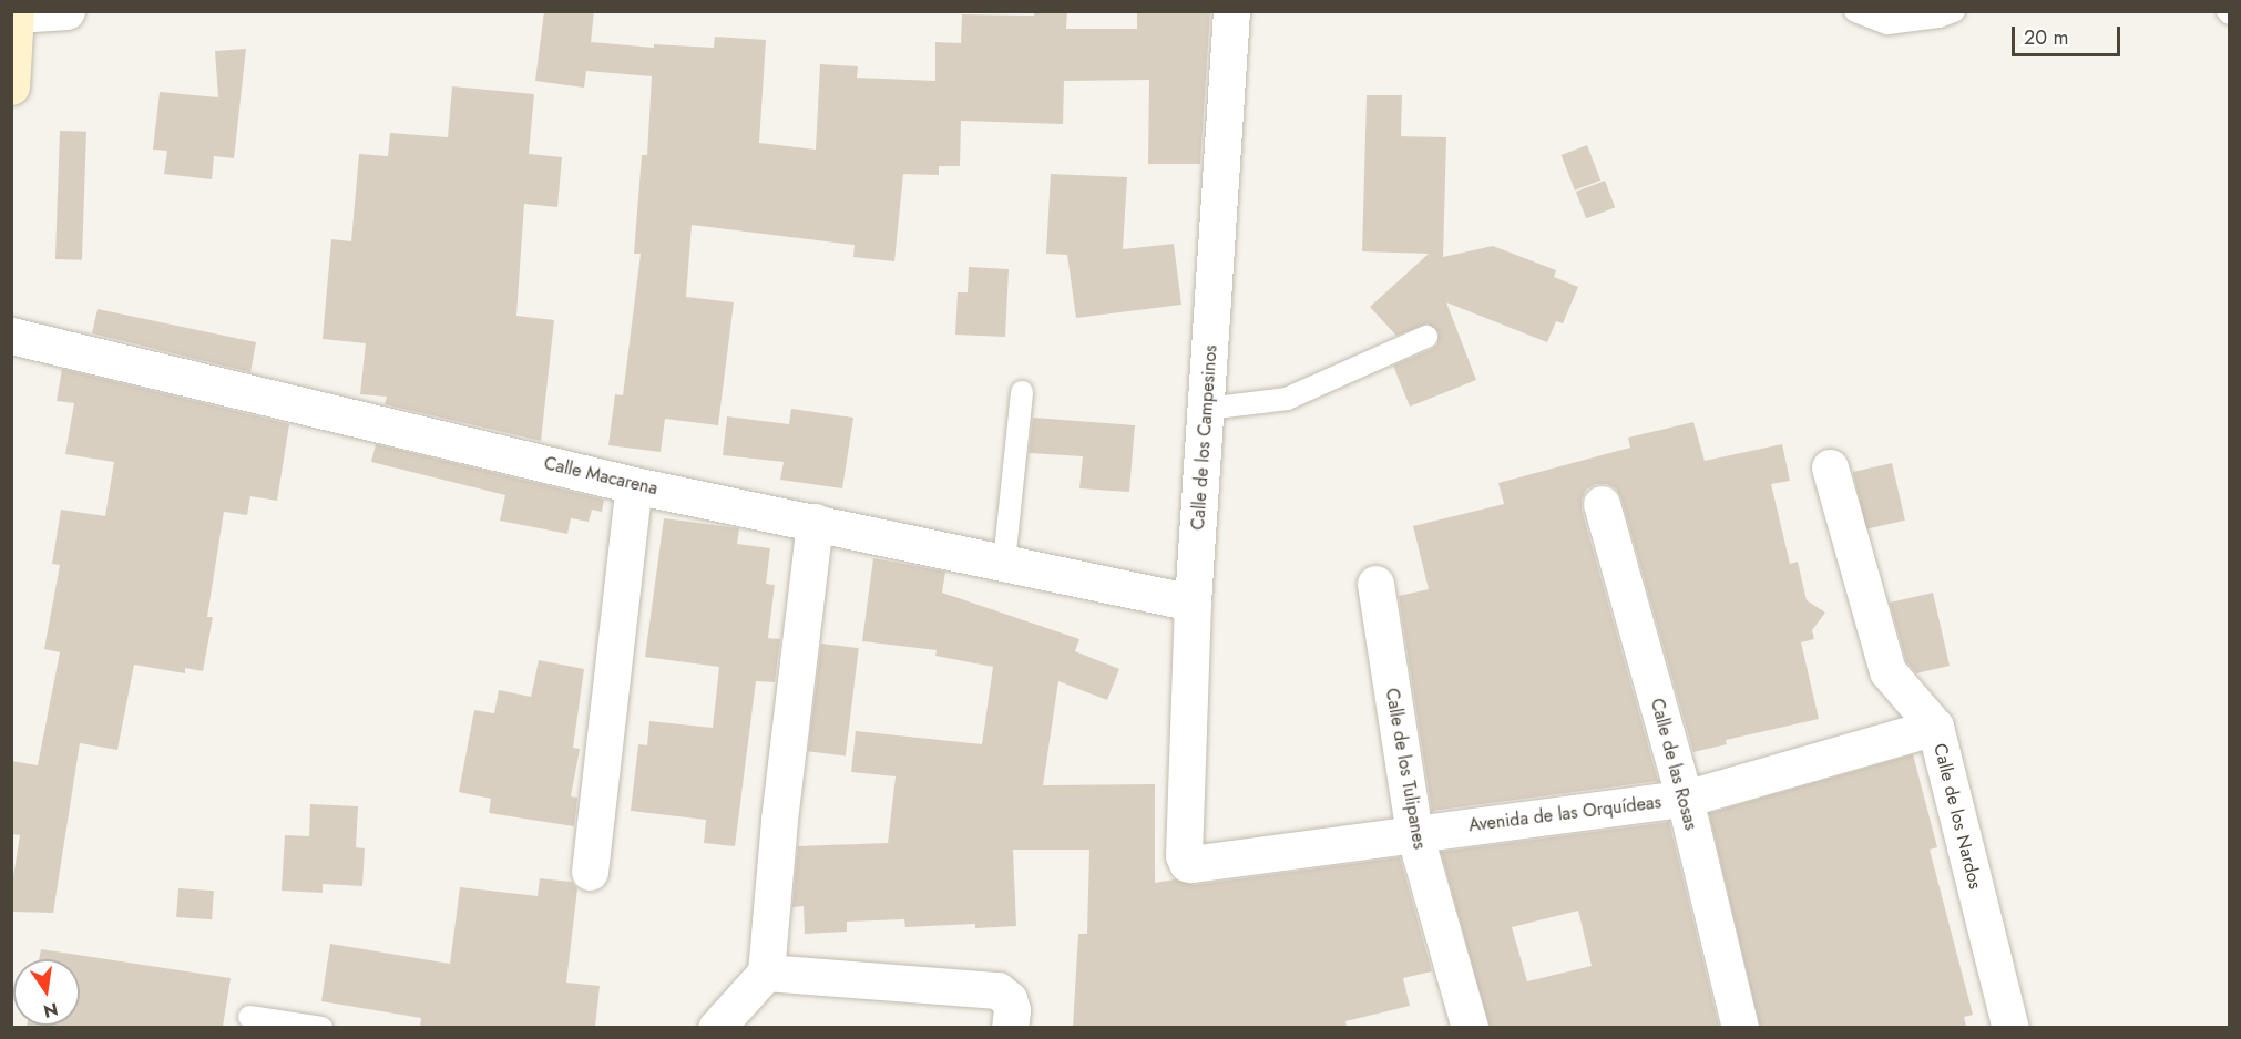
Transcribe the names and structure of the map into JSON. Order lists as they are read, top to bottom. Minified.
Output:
{"streets":{"street":["Calle de los Campesinos","Calle Macarena","Calle de las Rosas","Calle de los Tulipanes","Avenida de las Orquídeas","Calle de los Nardos"]},"crossings":[["Calle de los Campesinos","Calle Macarena"],["Calle de los Campesinos","Avenida de las Orquídeas"],["Calle de las Rosas","Avenida de las Orquídeas"],["Calle de los Tulipanes","Avenida de las Orquídeas"],["Avenida de las Orquídeas","Calle de los Nardos"]],"scale_bar":"20 m","north":"bottom"}
